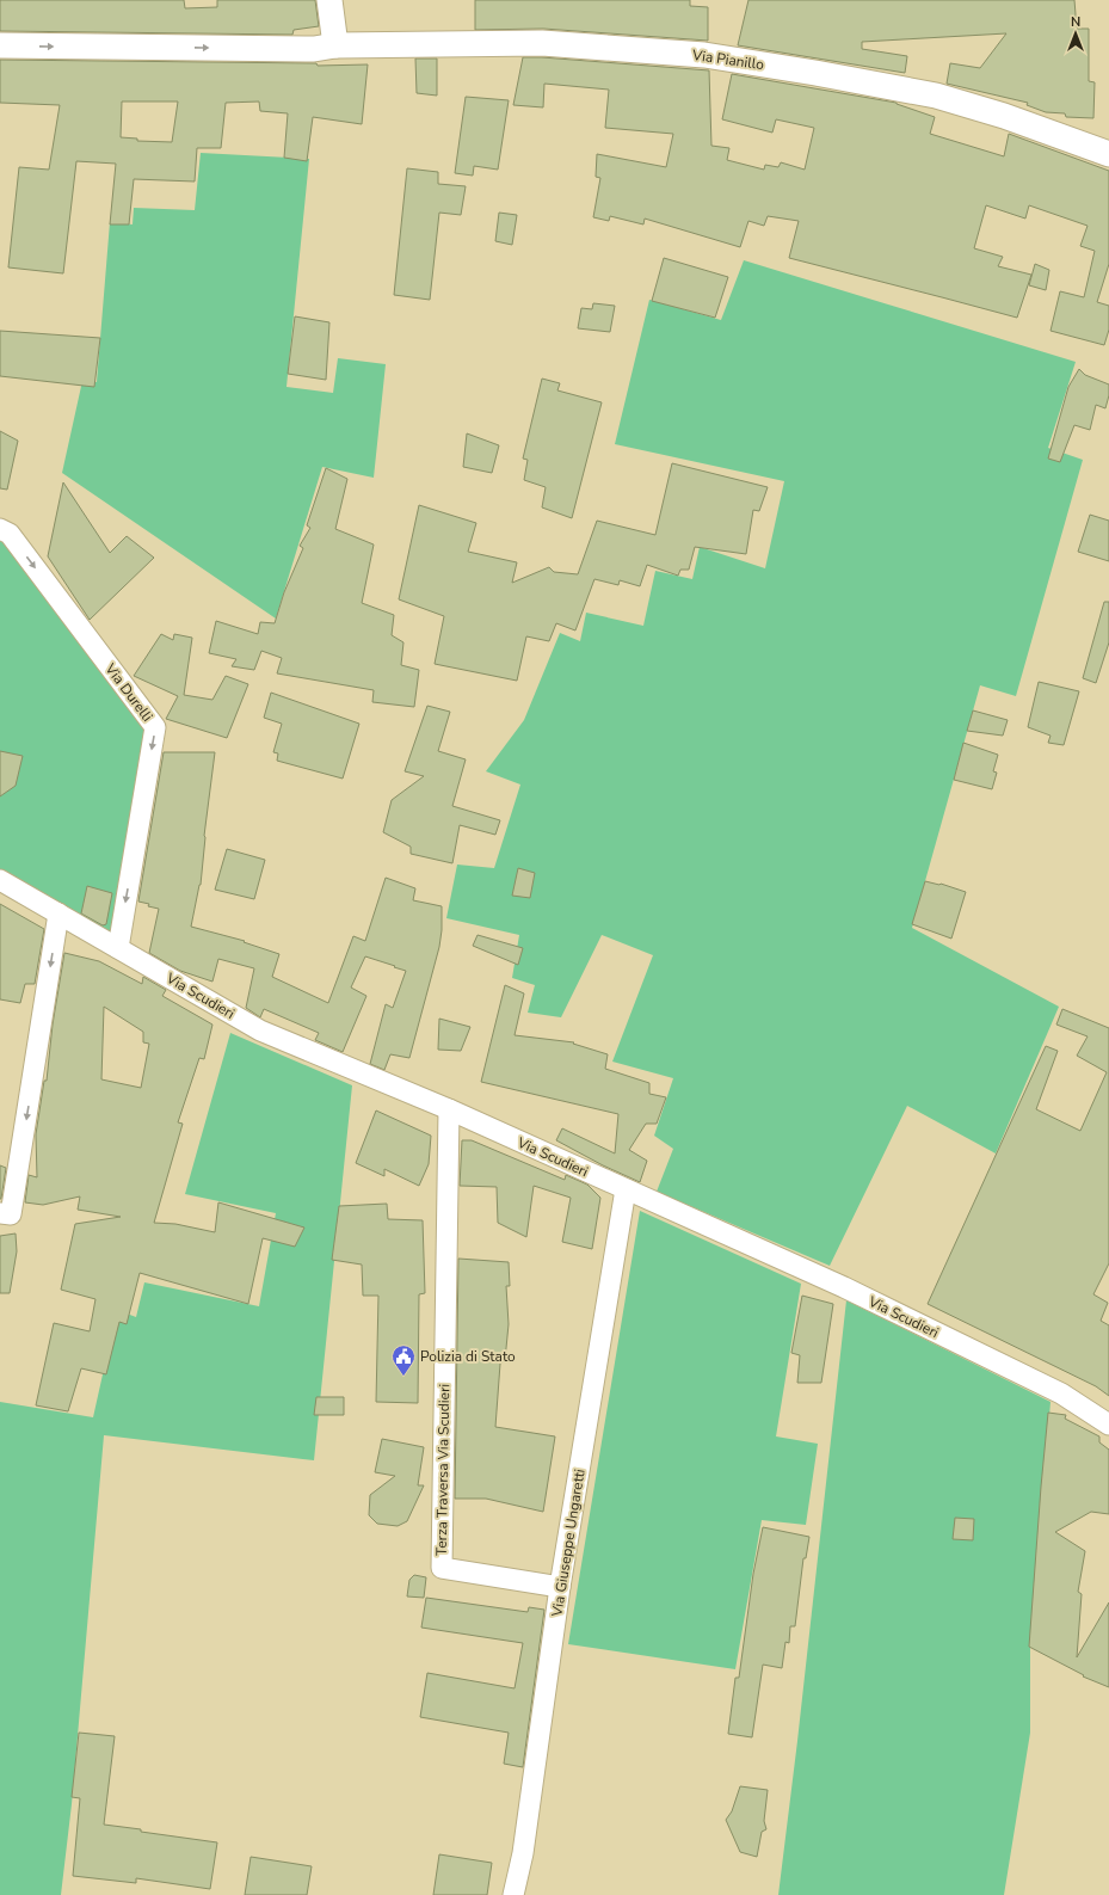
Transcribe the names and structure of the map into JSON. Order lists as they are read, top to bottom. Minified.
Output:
{"streets":{"street":["Via Pianillo","Via Durelli","Via Scudieri","Terza Traversa Via Scudieri","Via Giuseppe Ungaretti"]},"crossings":[["Via Durelli","Via Scudieri"],["Via Scudieri","Terza Traversa Via Scudieri"],["Via Scudieri","Via Giuseppe Ungaretti"],["Terza Traversa Via Scudieri","Via Giuseppe Ungaretti"]],"one_way":["Via Durelli"],"places":{"public building":["Polizia di Stato"]},"north":"top"}
